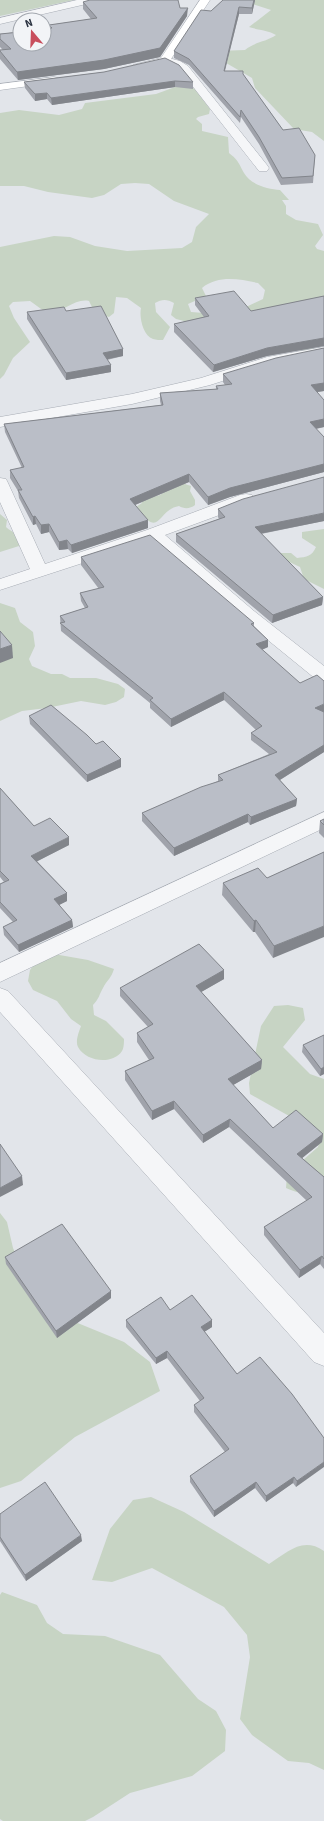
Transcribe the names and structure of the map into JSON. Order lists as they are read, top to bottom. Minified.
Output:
{"north":"top"}
